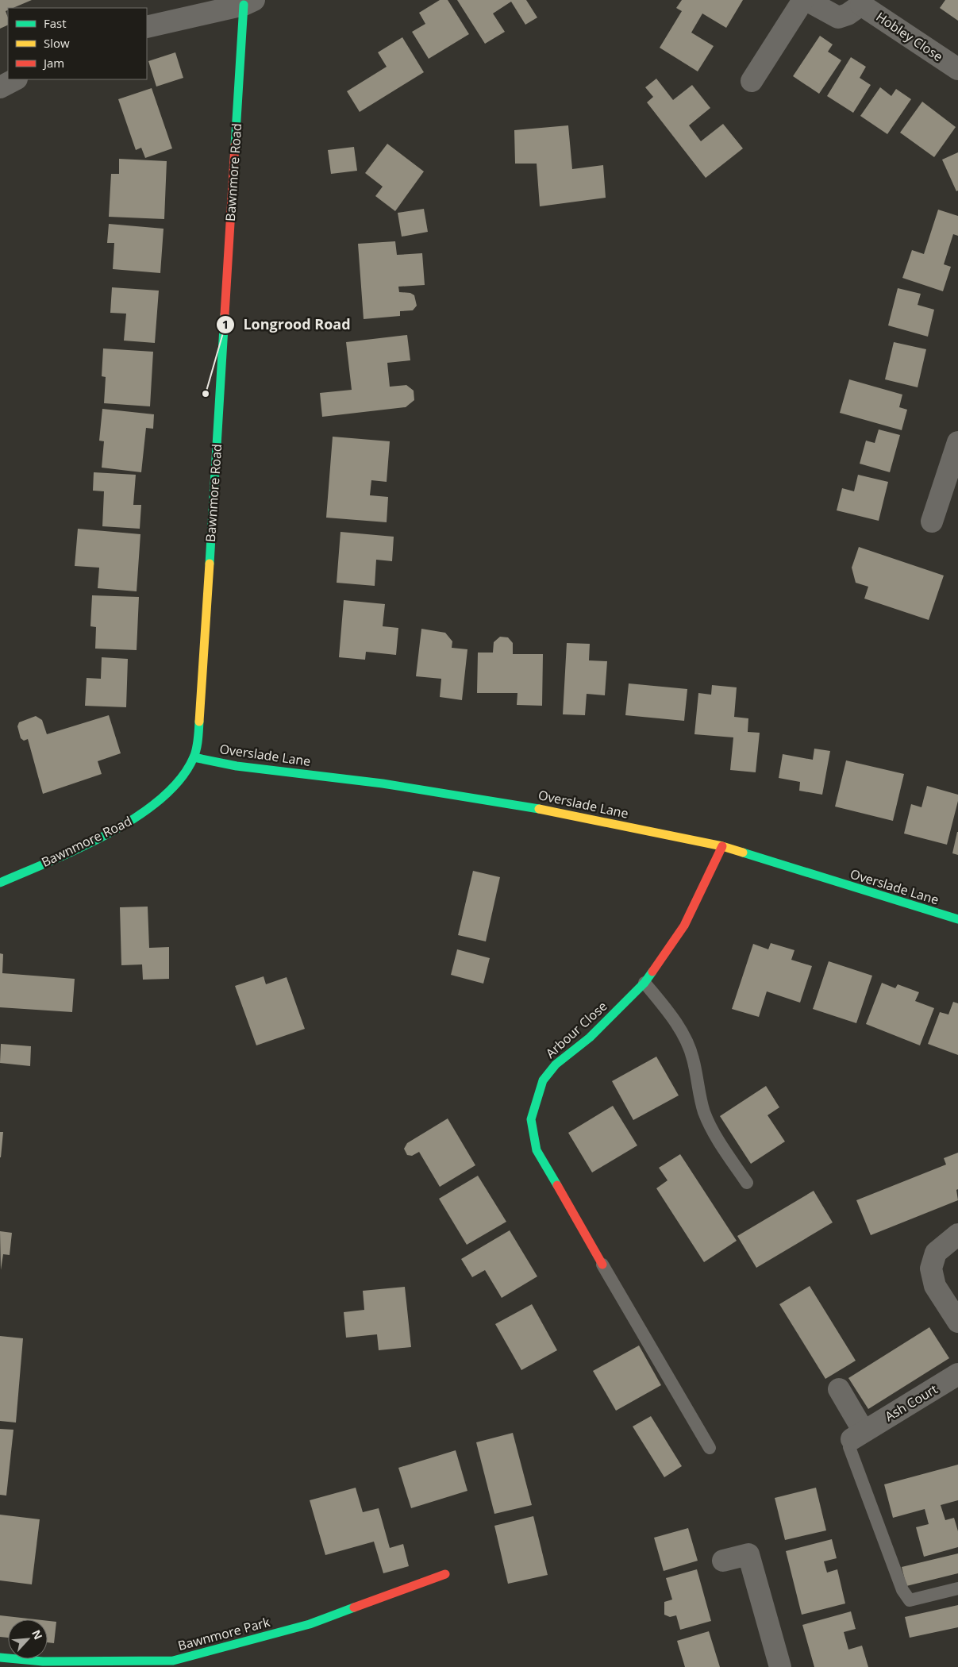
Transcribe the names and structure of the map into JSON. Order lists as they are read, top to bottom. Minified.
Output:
{"streets":{"street":["Hobley Close","Bawnmore Road","Overslade Lane","Arbour Close","Ash Court","Bawnmore Park"]},"crossings":[["Bawnmore Road","Overslade Lane"],["Overslade Lane","Arbour Close"]],"places":["Longrood Road"],"legend":["Fast","Slow","Jam"],"north":"top right"}
